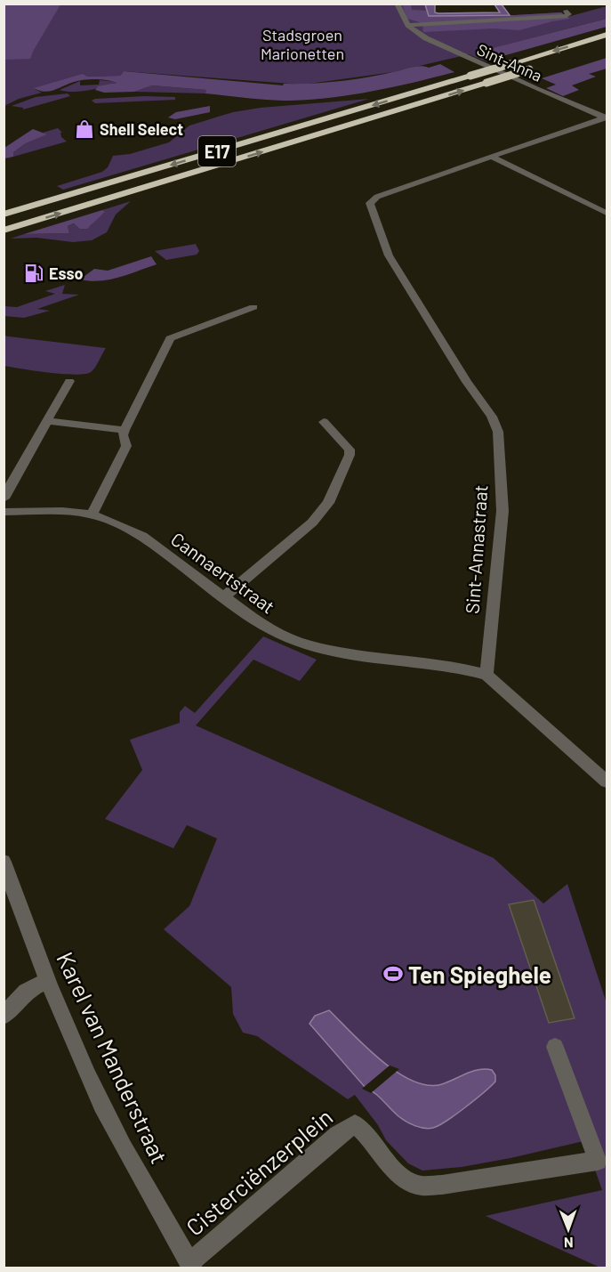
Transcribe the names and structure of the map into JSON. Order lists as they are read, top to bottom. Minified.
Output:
{"streets":{"highway":["E17"],"street":["Sint-Anna","Sint-Annastraat","Cannaertstraat","Karel van Manderstraat","Cisterciënzerplein"]},"crossings":[["Sint-Annastraat","Cannaertstraat"],["Karel van Manderstraat","Cisterciënzerplein"]],"parks":["Stadsgroen Marionetten"],"places":{"shop":["Shell Select"],"fuel station":["Esso"],"sports":["Ten Spieghele"]},"north":"bottom"}
